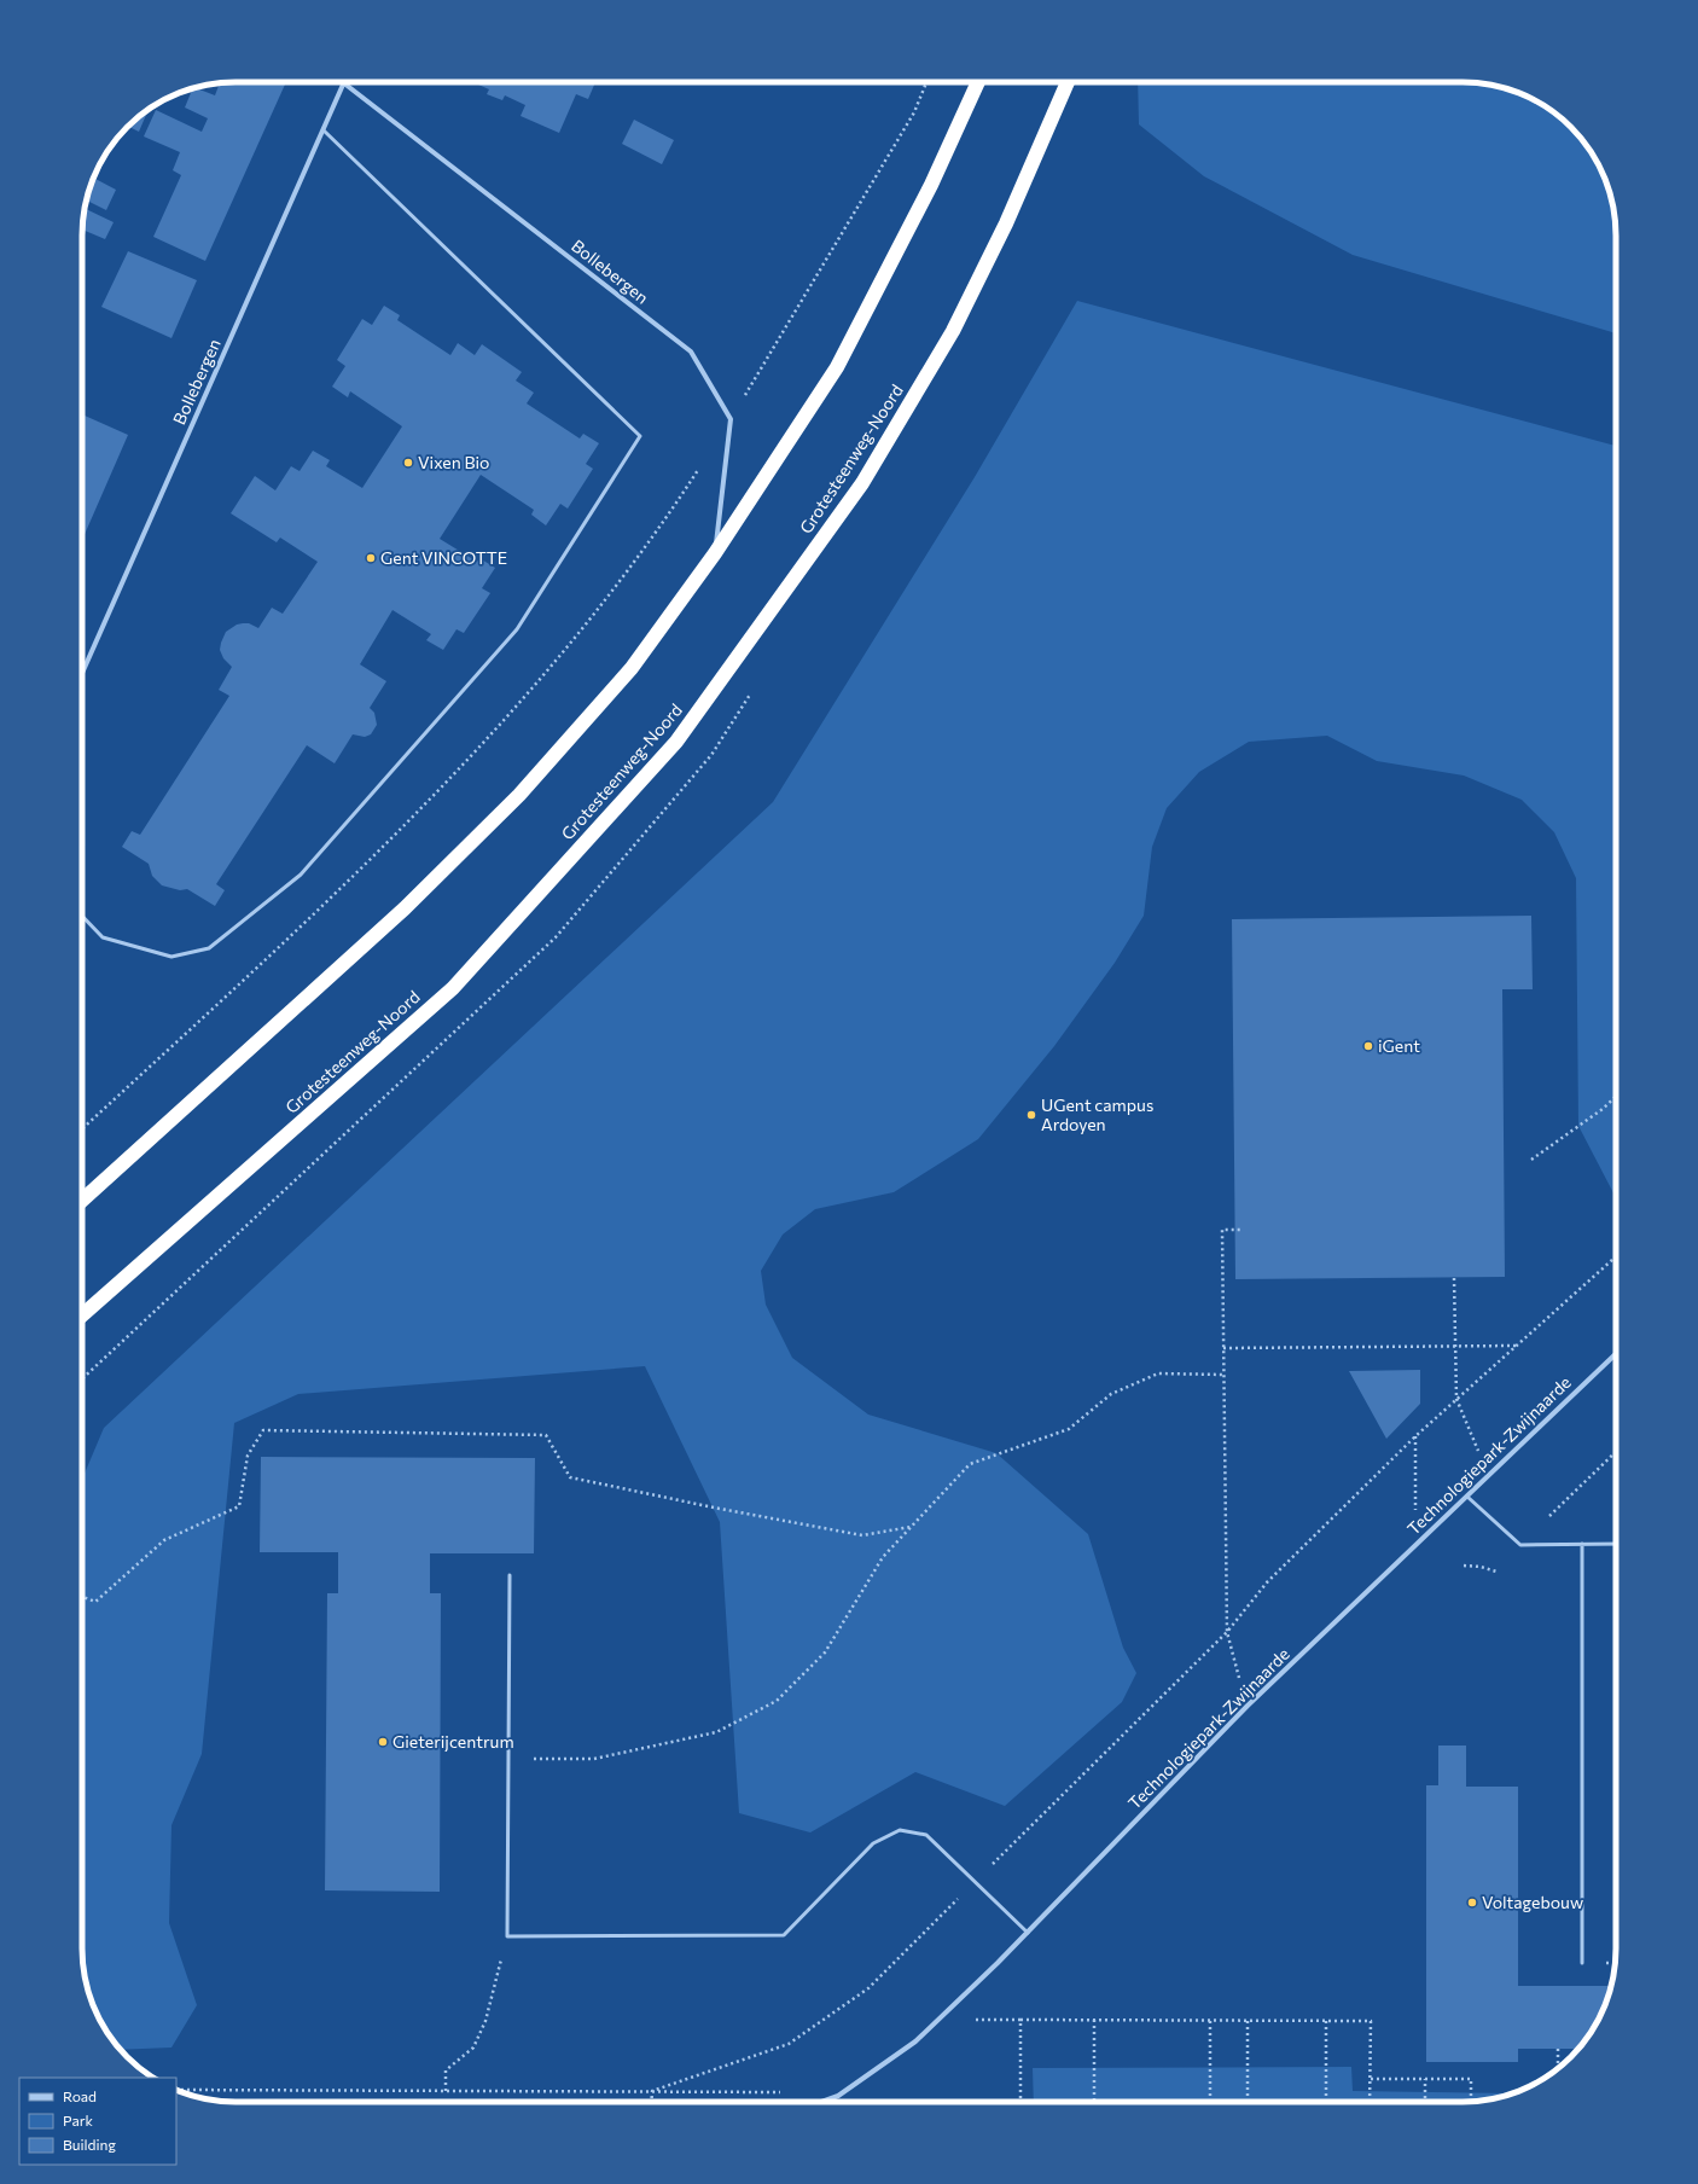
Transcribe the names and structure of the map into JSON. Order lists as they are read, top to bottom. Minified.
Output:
{"streets":{"highway":["Grotesteenweg-Noord"],"street":["Bollebergen","Technologiepark-Zwijnaarde"]},"places":["Vixen Bio","Gent VINCOTTE","iGent","UGent campus Ardoyen","Gieterijcentrum","Voltagebouw"],"legend":["Road","Park","Building"]}
